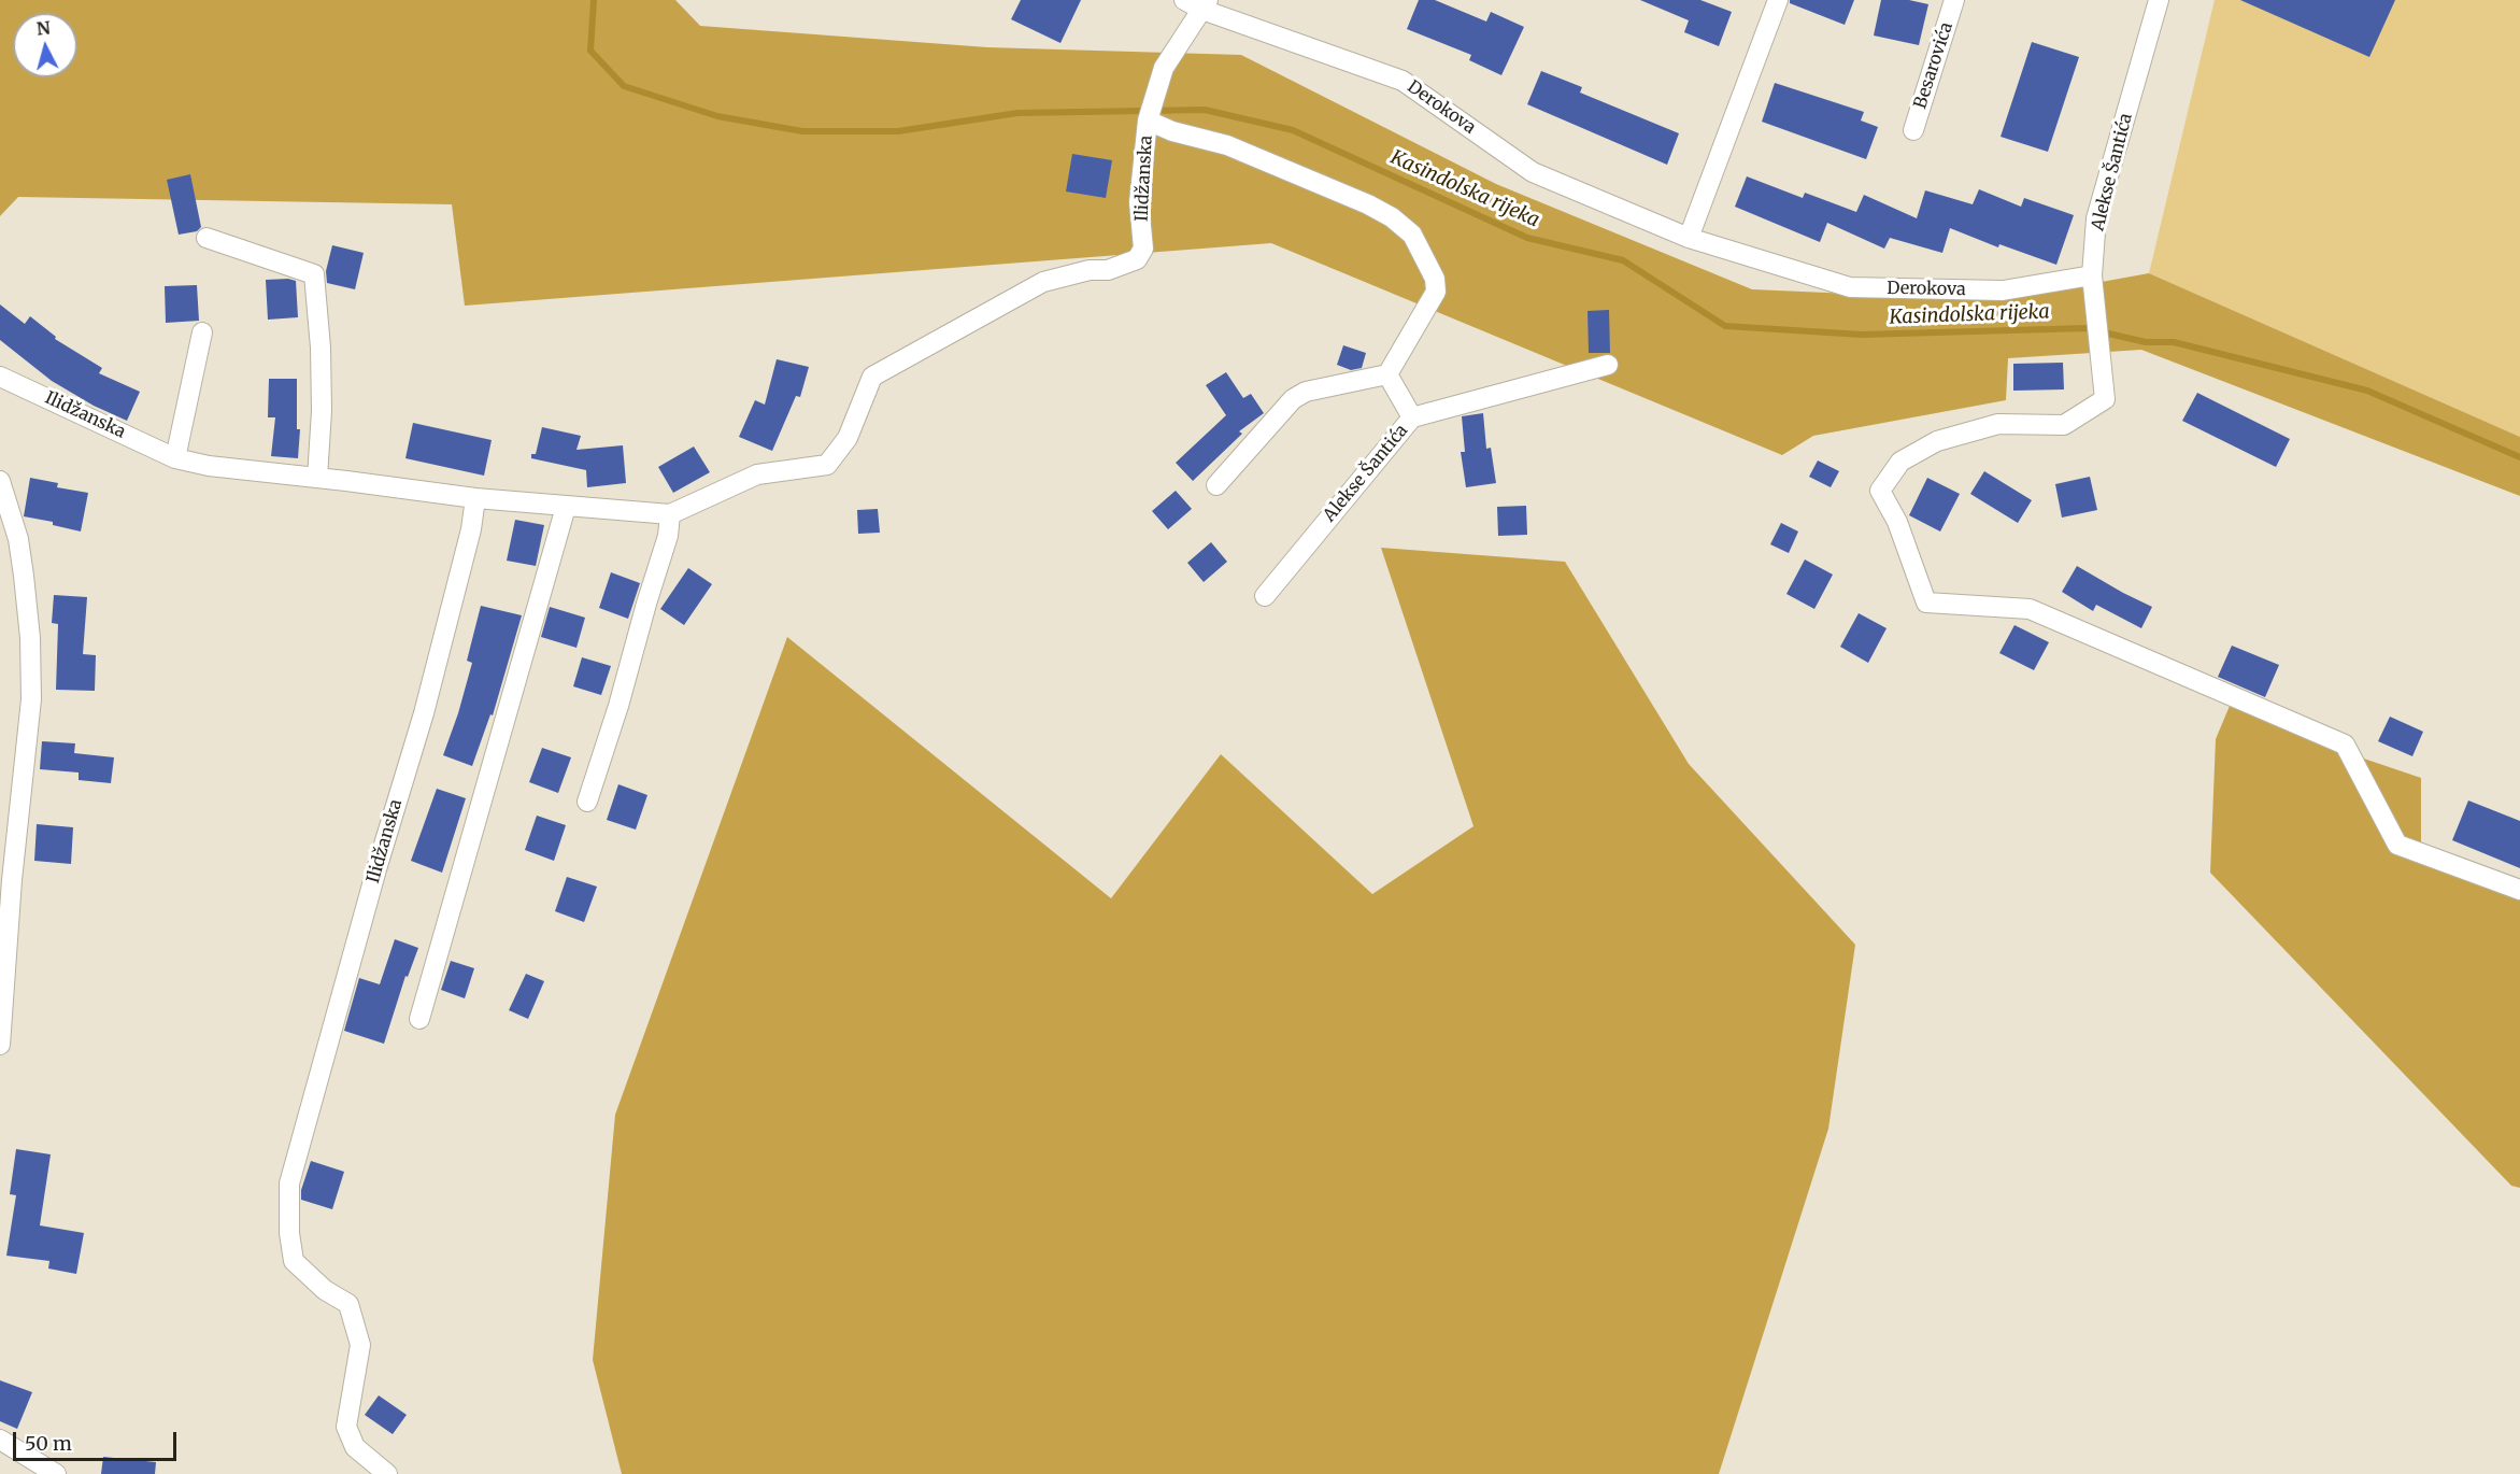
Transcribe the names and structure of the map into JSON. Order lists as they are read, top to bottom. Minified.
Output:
{"streets":{"street":["Besarovića","Derokova","Alekse Šantića","Ilidžanska"]},"crossings":[["Derokova","Alekse Šantića"]],"water":["Kasindolska rijeka"],"scale_bar":"50 m","north":"top"}
